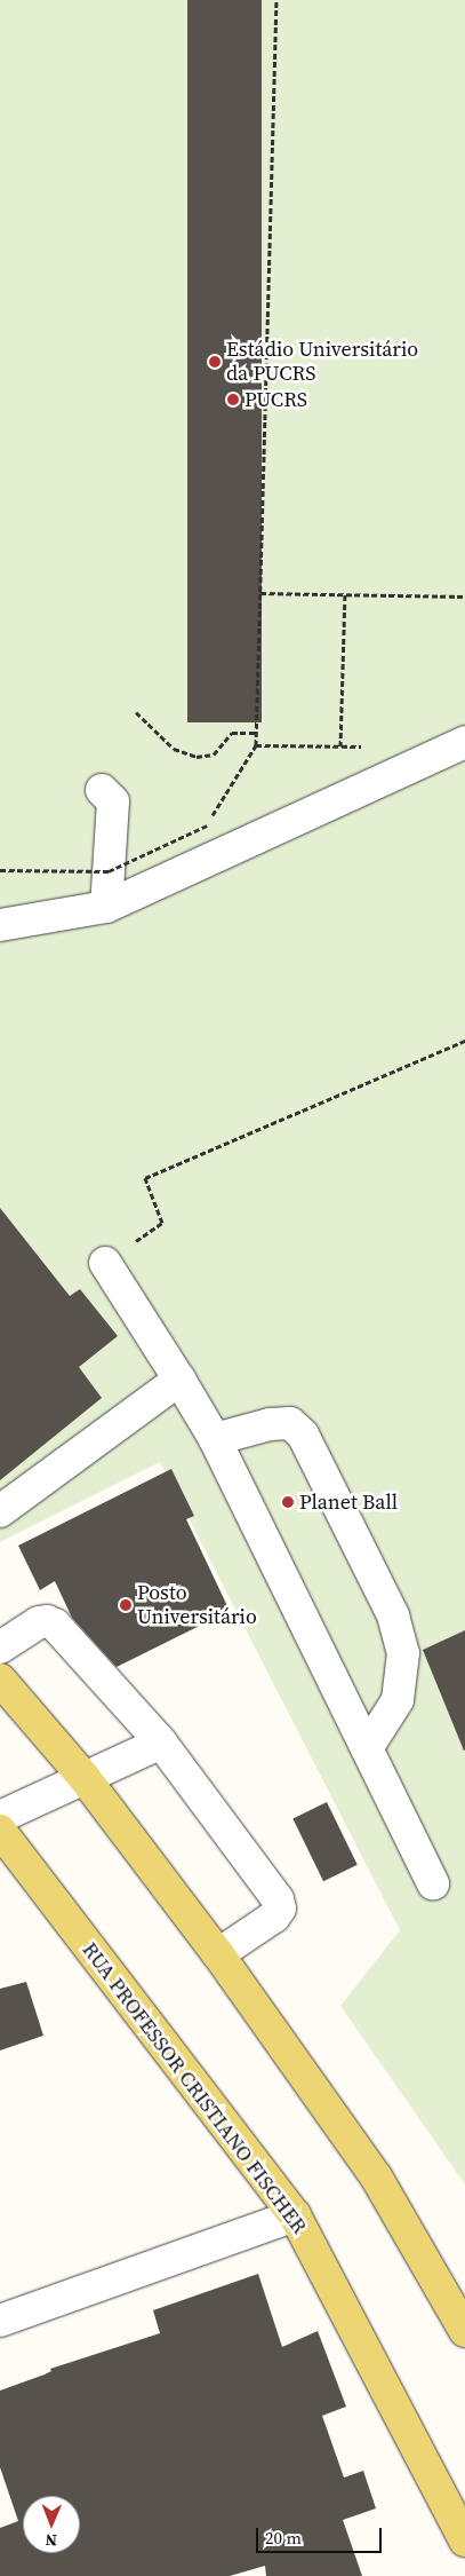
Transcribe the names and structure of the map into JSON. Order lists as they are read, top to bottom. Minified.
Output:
{"streets":{"main road":["RUA PROFESSOR CRISTIANO FISCHER"]},"places":["Estádio Universitário da PUCRS","PUCRS","Planet Ball","Posto Universitário"],"scale_bar":"20 m","north":"bottom"}
